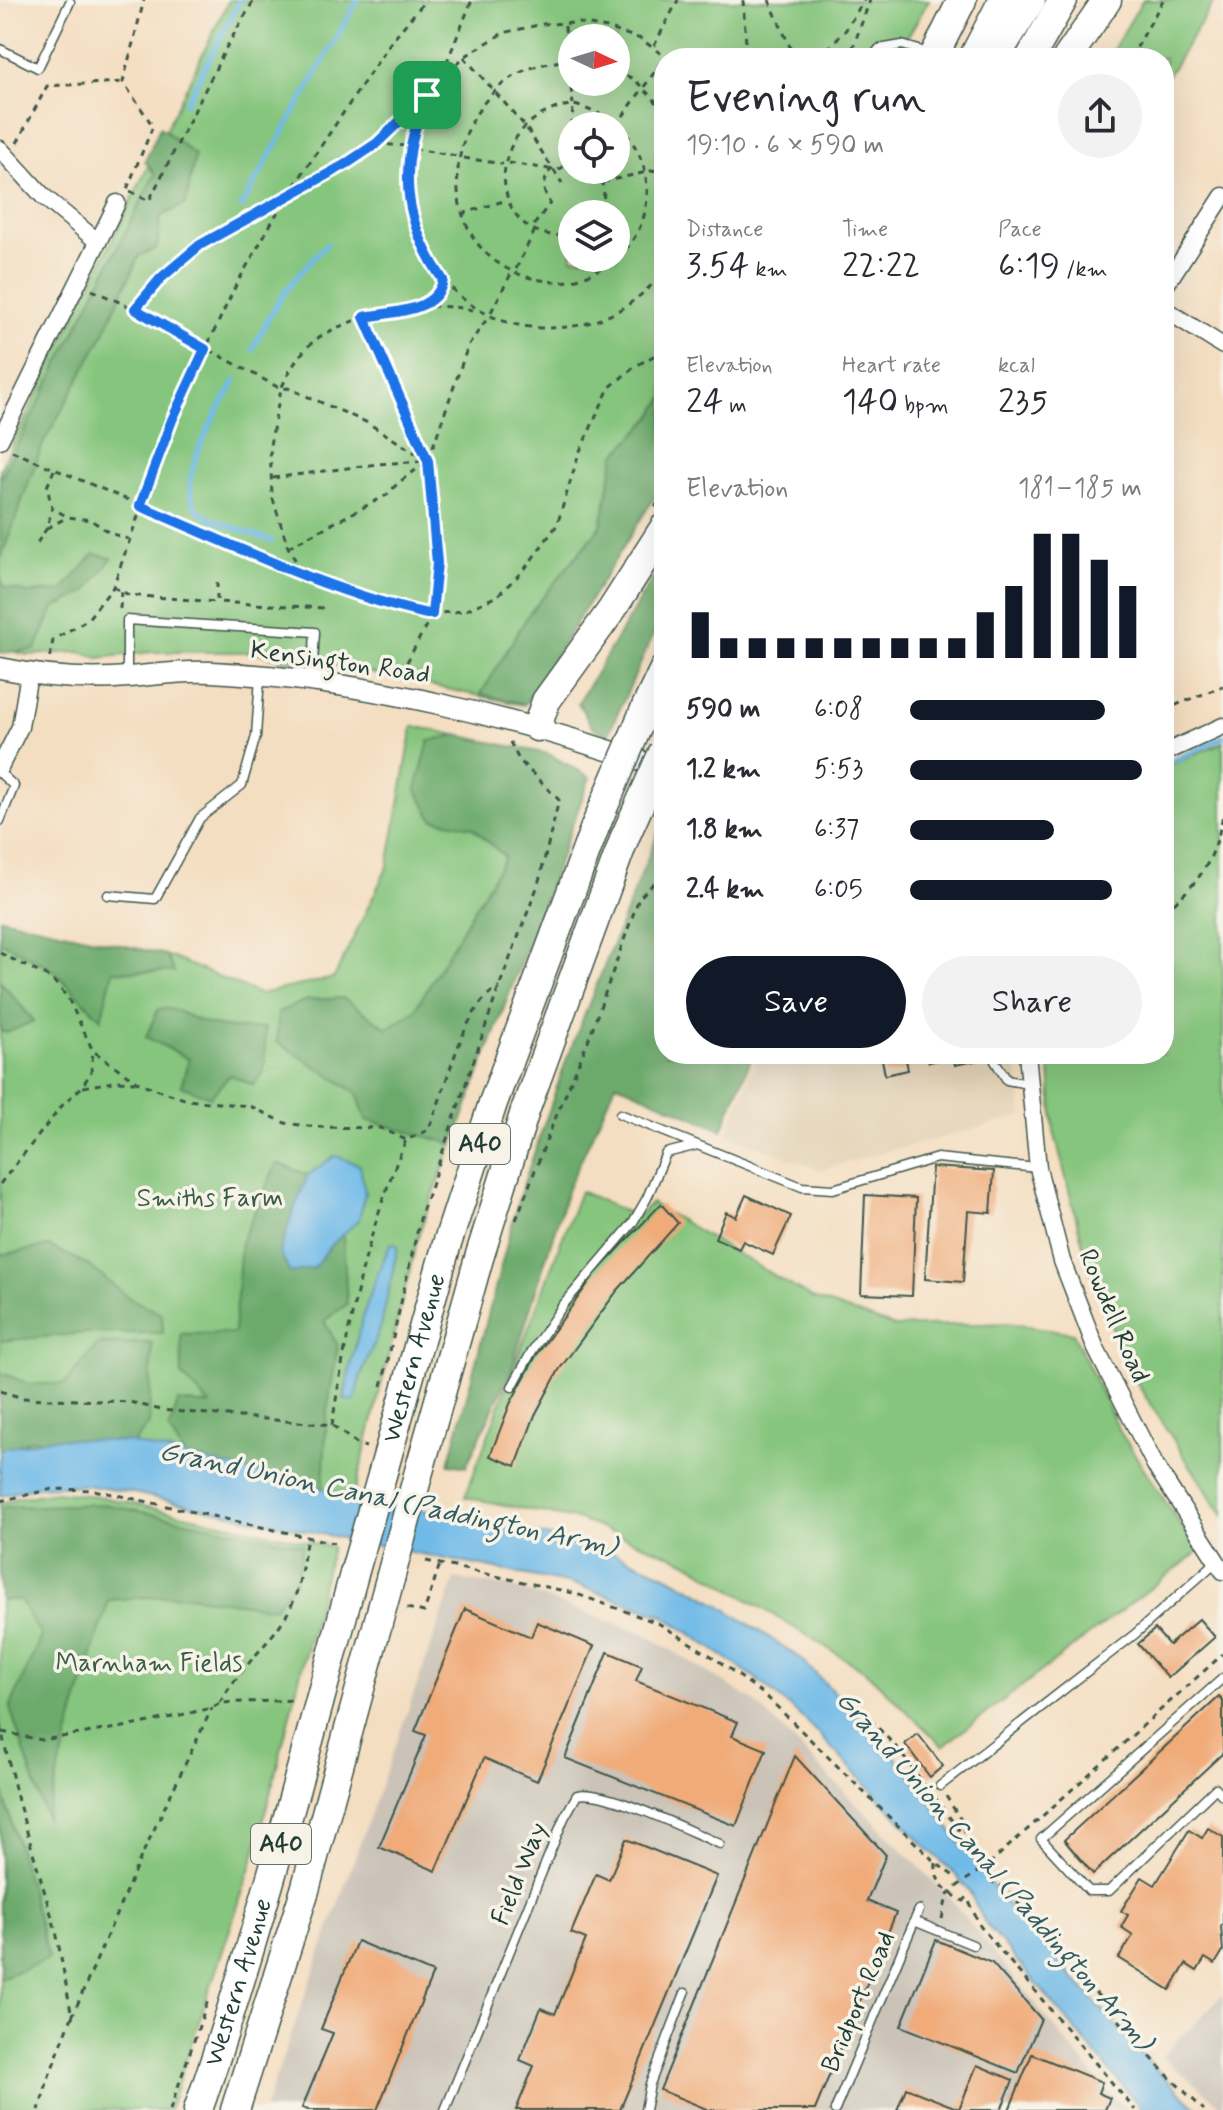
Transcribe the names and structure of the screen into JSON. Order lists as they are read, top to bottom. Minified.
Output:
{"streets":{"highway":["A40","Western Avenue"],"street":["Kensington Road","Rowdell Road"],"lane":["Field Way","Bridport Road"]},"water":["Grand Union Canal (Paddington Arm)"],"parks":["Smiths Farm","Marnham Fields"],"north":"right","page":{"heading":["Evening run","19:10 · 6 × 590 m"],"stats":[["Distance","3.54 km"],["Time","22:22"],["Pace","6:19 /km"],["Elevation","24 m"],["Heart rate","140 bpm"],["kcal","235"]],"chart":["Elevation","181–185 m"],"list":[{"name":"590 m","note":"6:08"},{"name":"1.2 km","note":"5:53"},{"name":"1.8 km","note":"6:37"},{"name":"2.4 km","note":"6:05"}],"buttons":["Save","Share"]}}
